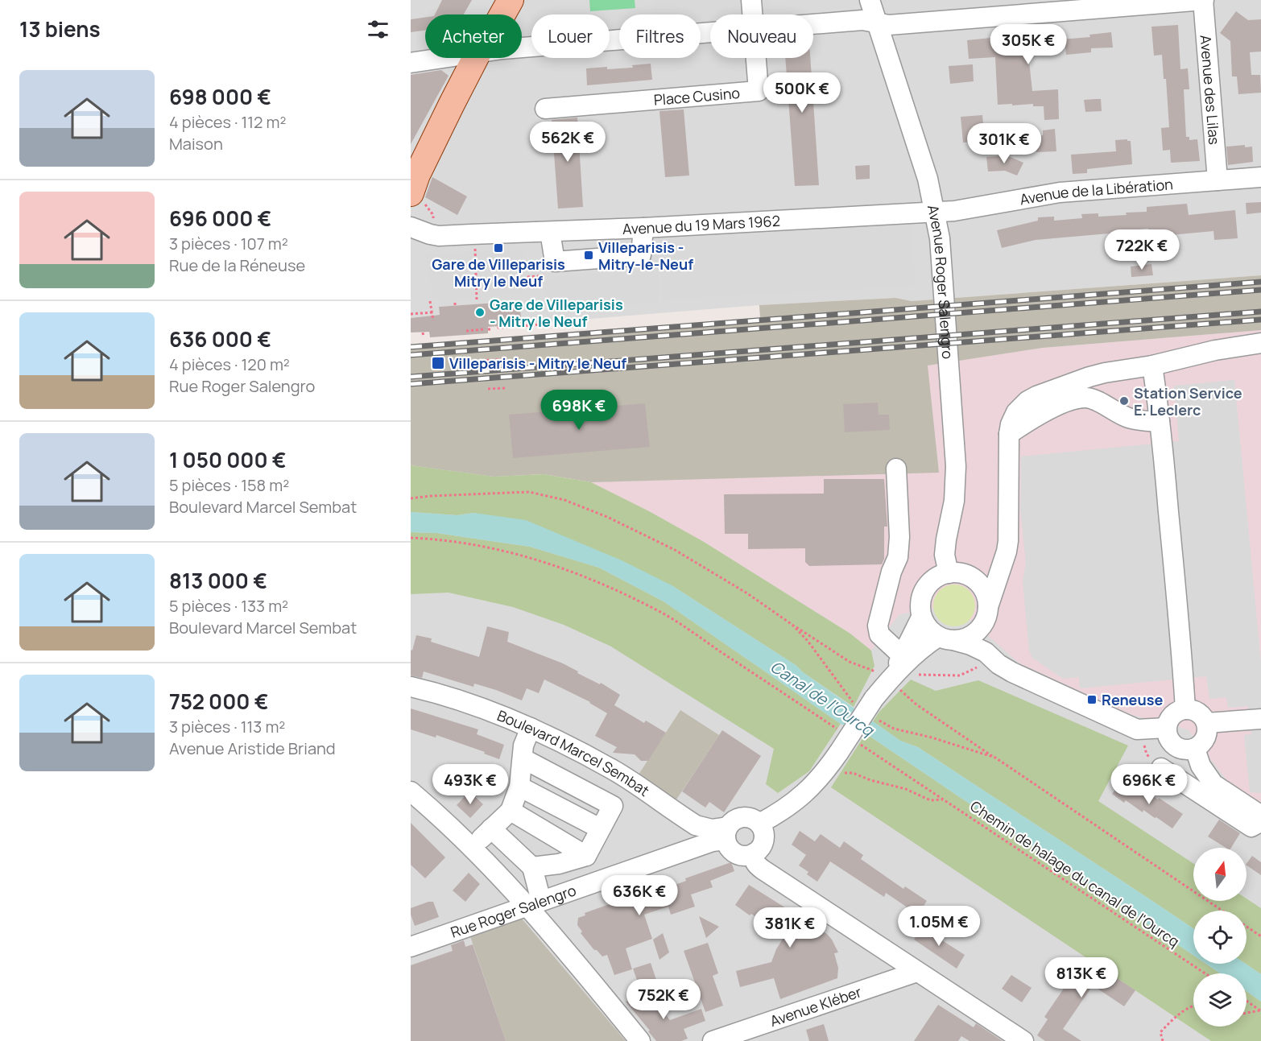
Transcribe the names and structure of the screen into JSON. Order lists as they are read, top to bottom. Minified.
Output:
{"streets":{"street":["Avenue des Lilas","Place Cusino","Avenue de la Libération","Avenue du 19 Mars 1962","Avenue Roger Salengro","Boulevard Marcel Sembat","Rue Roger Salengro","Avenue Kléber"],"path":["Chemin de halage du canal de l'Ourcq"]},"crossings":[["Avenue des Lilas","Avenue de la Libération"],["Avenue de la Libération","Avenue du 19 Mars 1962"],["Avenue de la Libération","Avenue Roger Salengro"],["Avenue du 19 Mars 1962","Avenue Roger Salengro"],["Boulevard Marcel Sembat","Rue Roger Salengro"]],"water":["Canal de l'Ourcq"],"places":{"transit":["Gare de Villeparisis Mitry le Neuf","Villeparisis - Mitry-le-Neuf","Villeparisis - Mitry le Neuf","Reneuse"],"other":["Gare de Villeparisis - Mitry le Neuf","Station Service E. Leclerc"]},"north":"top","page":{"heading":"13 biens","chip":["Acheter","Louer","Filtres","Nouveau"],"price":["305K €","500K €","562K €","301K €","722K €","698K €","493K €","696K €","636K €","1.05M €","381K €","813K €","752K €"],"list":[{"name":"698 000 €","note":"4 pièces · 112 m² · Maison"},{"name":"696 000 €","note":"3 pièces · 107 m² · Rue de la Réneuse"},{"name":"636 000 €","note":"4 pièces · 120 m² · Rue Roger Salengro"},{"name":"1 050 000 €","note":"5 pièces · 158 m² · Boulevard Marcel Sembat"},{"name":"813 000 €","note":"5 pièces · 133 m² · Boulevard Marcel Sembat"},{"name":"752 000 €","note":"3 pièces · 113 m² · Avenue Aristide Briand"}]}}
